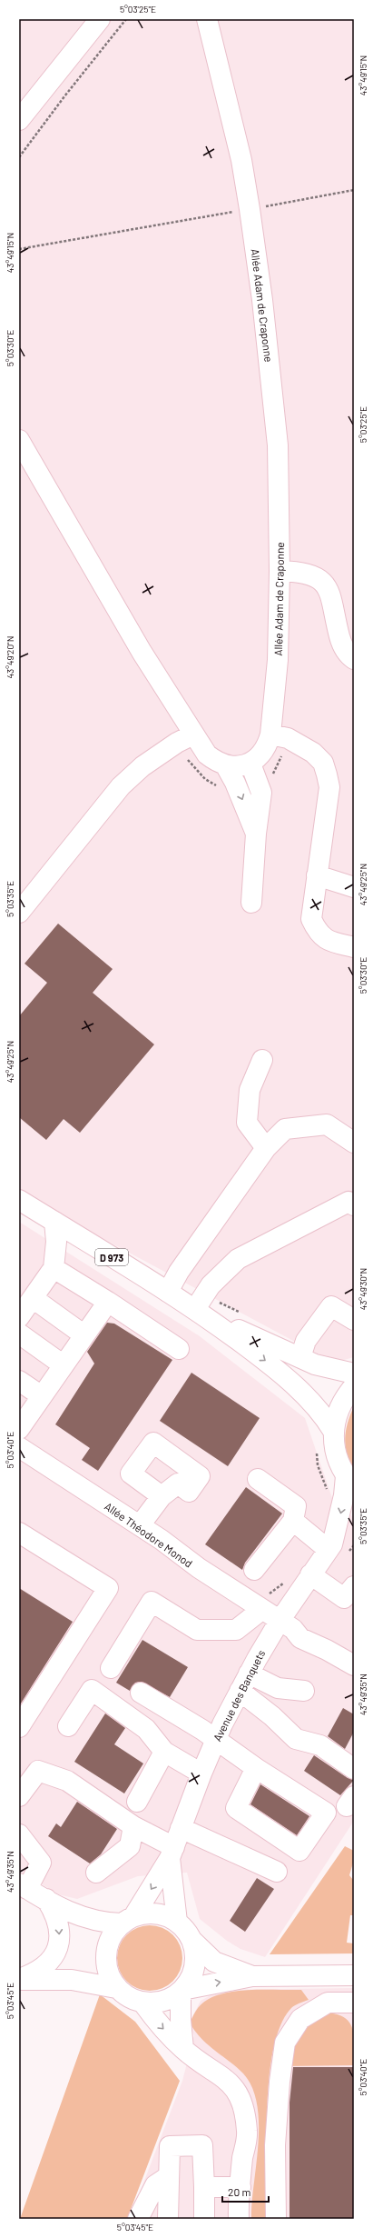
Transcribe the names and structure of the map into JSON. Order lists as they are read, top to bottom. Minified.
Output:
{"streets":{"street":["Allée Adam de Craponne","D 973","Allée Théodore Monod","Avenue des Banquets"]},"crossings":[["Allée Théodore Monod","Avenue des Banquets"]],"scale_bar":"20 m","coordinates":["5°03'25\"E","43°49'15\"N","5°03'30\"E","43°49'20\"N","43°49'25\"N","5°03'35\"E","43°49'30\"N","5°03'40\"E","43°49'35\"N","5°03'45\"E"]}
